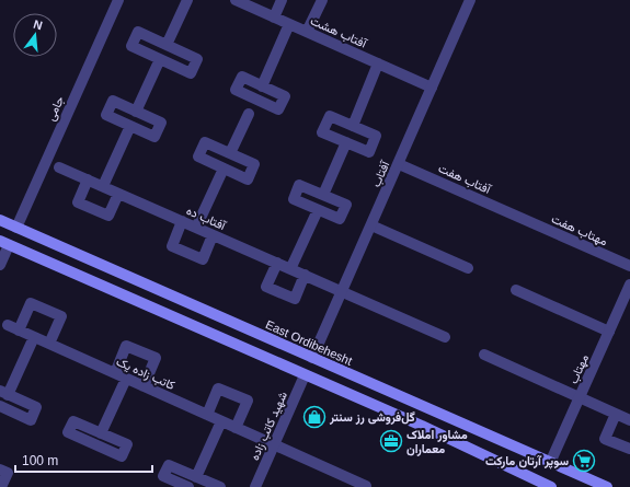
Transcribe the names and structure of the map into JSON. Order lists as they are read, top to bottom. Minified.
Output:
{"streets":{"main road":["East Ordibehesht"],"street":["آفتاب هشت","جامی","آفتاب","آفتاب هفت","آفتاب ده","مهتاب هفت","مهتاب","کاتب زاده یک","شهید کاتب زاده"]},"crossings":[["آفتاب هشت","آفتاب"],["جامی","East Ordibehesht"],["آفتاب","آفتاب هفت"],["آفتاب","آفتاب ده"],["آفتاب","East Ordibehesht"],["آفتاب هفت","مهتاب هفت"],["East Ordibehesht","مهتاب"],["کاتب زاده یک","شهید کاتب زاده"]],"places":{"shop":["گل‌فروشی رز سنتر"],"office":["مشاور املاک معماران"],"supermarket":["سوپر آرتان مارکت"]},"scale_bar":"100 m","north":"top"}
